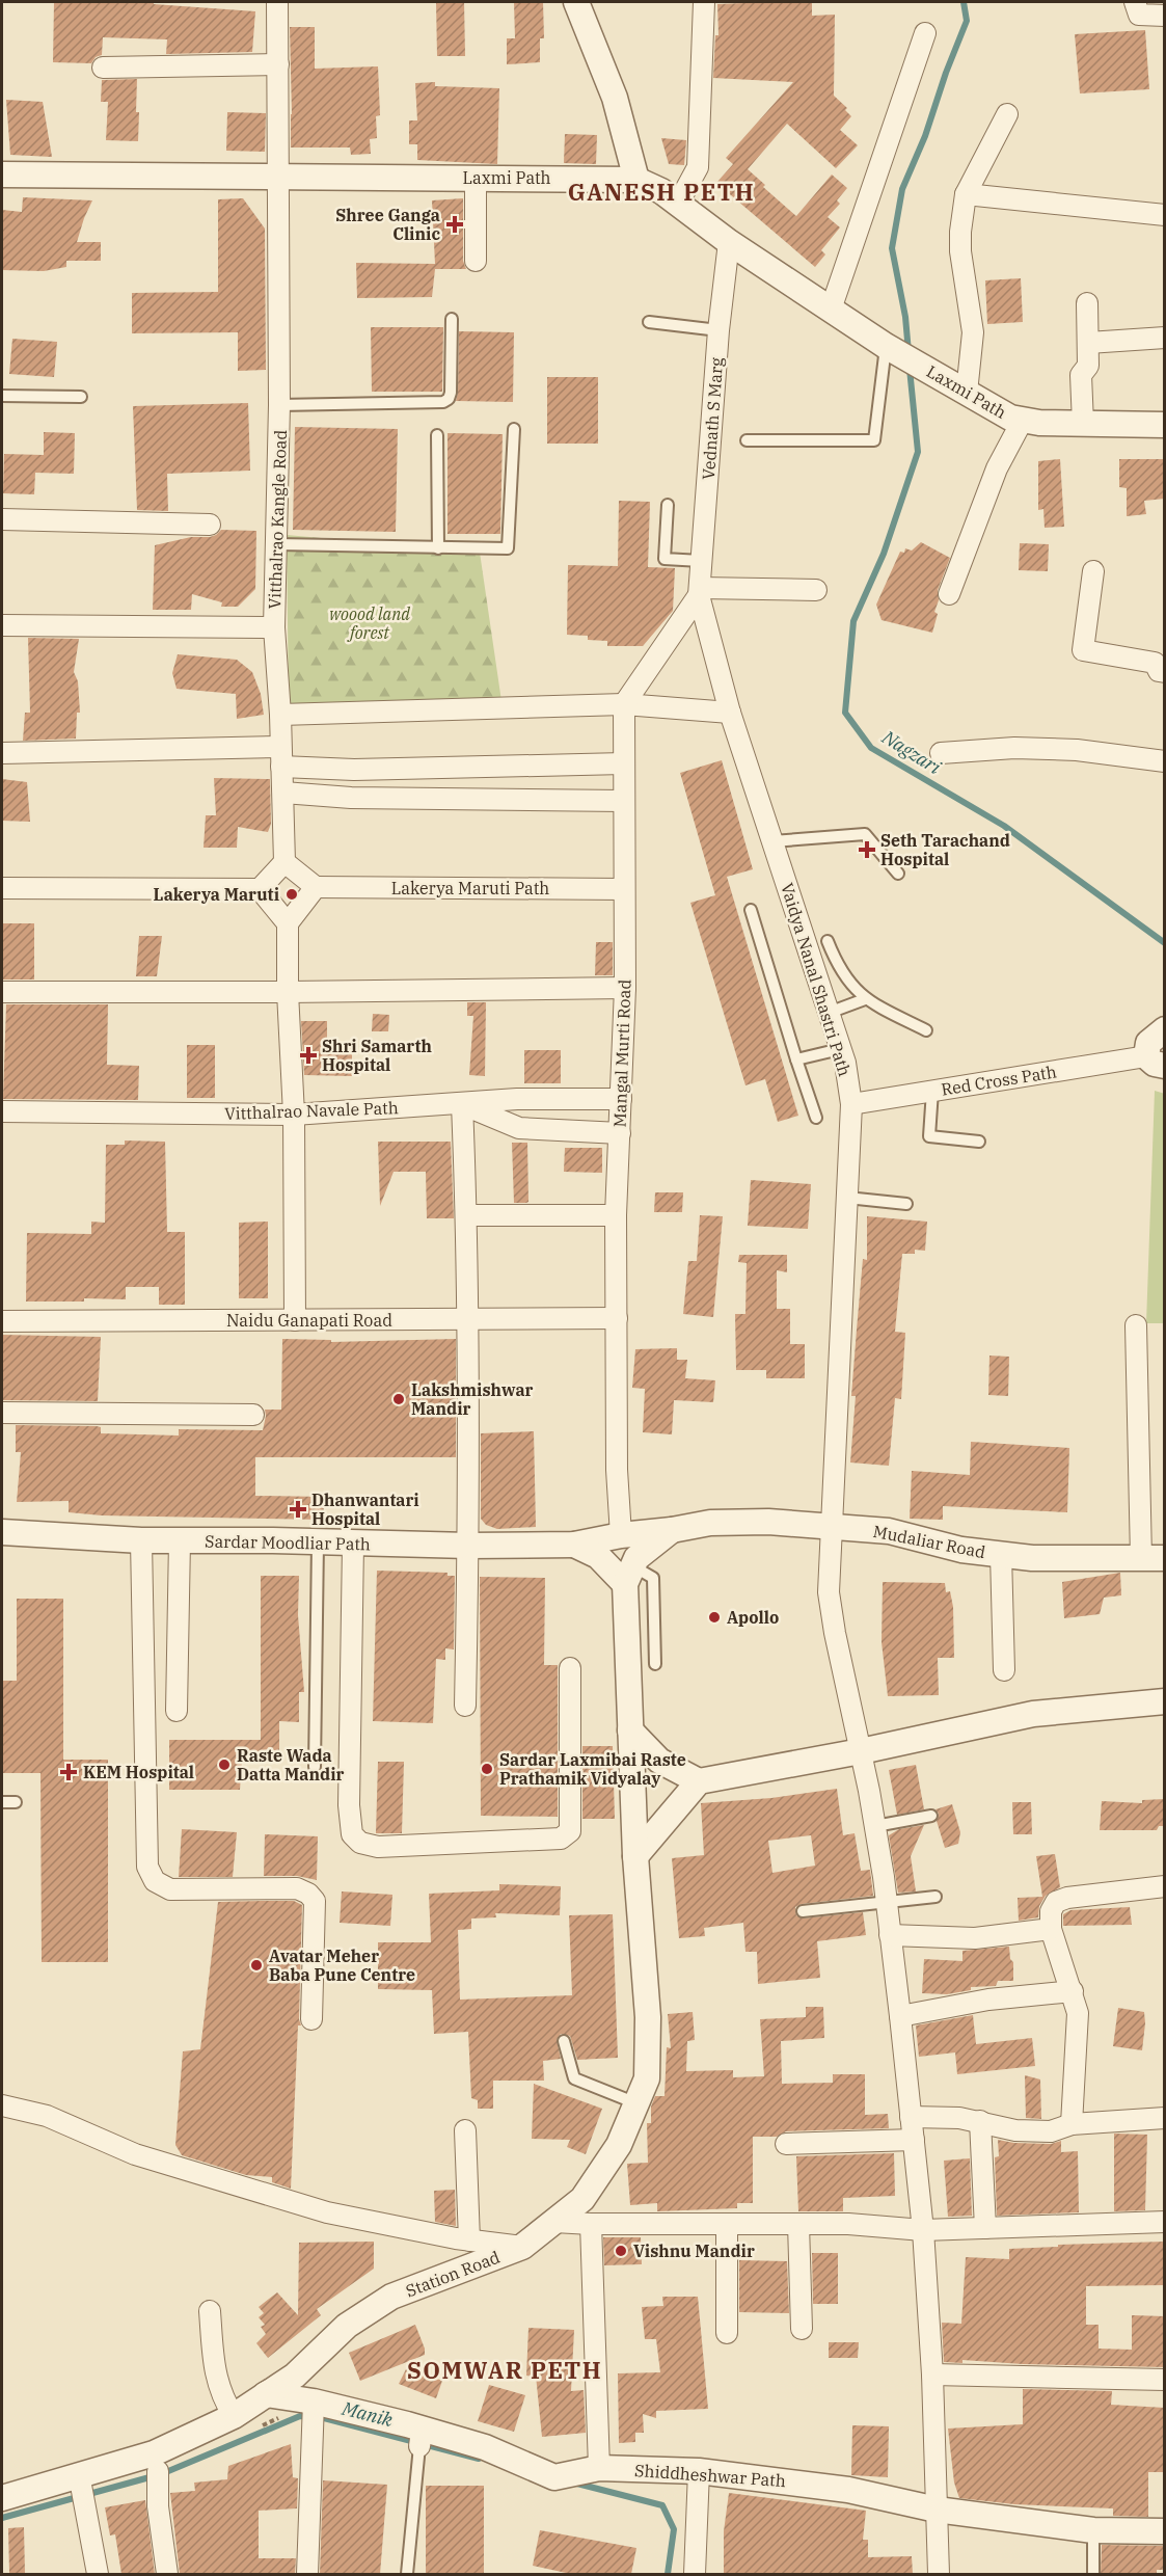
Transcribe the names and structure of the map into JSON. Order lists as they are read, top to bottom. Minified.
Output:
{"streets":{"street":["Laxmi Path","Vednath S Marg","Vitthalrao Kangle Road","Lakerya Maruti Path","Vaidya Nanal Shastri Path","Mangal Murti Road","Red Cross Path","Vitthalrao Navale Path","Naidu Ganapati Road","Mudaliar Road","Sardar Moodliar Path","Station Road","Shiddheshwar Path"]},"crossings":[["Laxmi Path","Vednath S Marg"],["Laxmi Path","Vitthalrao Kangle Road"],["Vednath S Marg","Vaidya Nanal Shastri Path"],["Lakerya Maruti Path","Mangal Murti Road"],["Vaidya Nanal Shastri Path","Red Cross Path"],["Vaidya Nanal Shastri Path","Mudaliar Road"],["Vaidya Nanal Shastri Path","Shiddheshwar Path"],["Mangal Murti Road","Vitthalrao Navale Path"],["Mangal Murti Road","Naidu Ganapati Road"],["Mangal Murti Road","Mudaliar Road"],["Mangal Murti Road","Sardar Moodliar Path"],["Mudaliar Road","Sardar Moodliar Path"],["Sardar Moodliar Path","Station Road"],["Station Road","Shiddheshwar Path"]],"districts":["GANESH PETH","SOMWAR PETH"],"water":["Nagzari","Manik"],"parks":["woood land forest"],"places":{"health":["Shree Ganga Clinic","Seth Tarachand Hospital","Shri Samarth Hospital","Dhanwantari Hospital","KEM Hospital"],"other":["Lakerya Maruti","Lakshmishwar Mandir","Apollo","Raste Wada Datta Mandir","Sardar Laxmibai Raste Prathamik Vidyalay","Avatar Meher Baba Pune Centre","Vishnu Mandir"]}}
